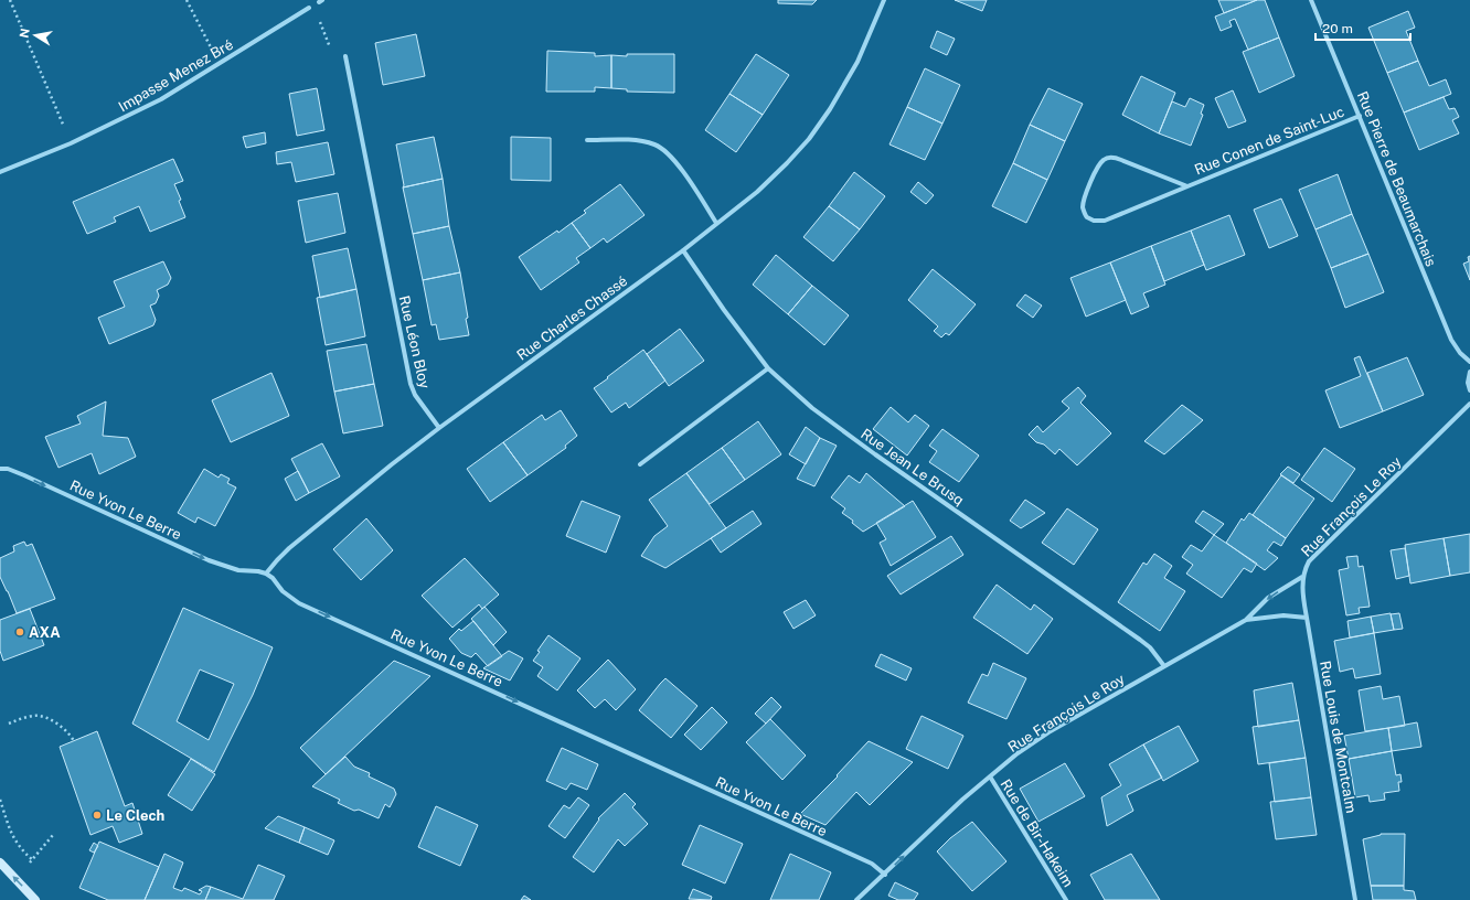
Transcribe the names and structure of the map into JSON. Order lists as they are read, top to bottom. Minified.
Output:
{"streets":{"street":["Impasse Menez Bré","Rue Conen de Saint-Luc","Rue Pierre de Beaumarchais","Rue Charles Chassé","Rue Léon Bloy","Rue Jean Le Brusq","Rue François Le Roy","Rue Yvon Le Berre","Rue Louis de Montcalm","Rue de Bir-Hakeim"]},"crossings":[["Rue Conen de Saint-Luc","Rue Pierre de Beaumarchais"],["Rue Charles Chassé","Rue Léon Bloy"],["Rue Charles Chassé","Rue Jean Le Brusq"],["Rue Jean Le Brusq","Rue François Le Roy"],["Rue François Le Roy","Rue Yvon Le Berre"],["Rue François Le Roy","Rue Louis de Montcalm"],["Rue François Le Roy","Rue de Bir-Hakeim"]],"one_way":["Rue Yvon Le Berre"],"places":["AXA","Le Clech"],"scale_bar":"20 m","north":"left"}
